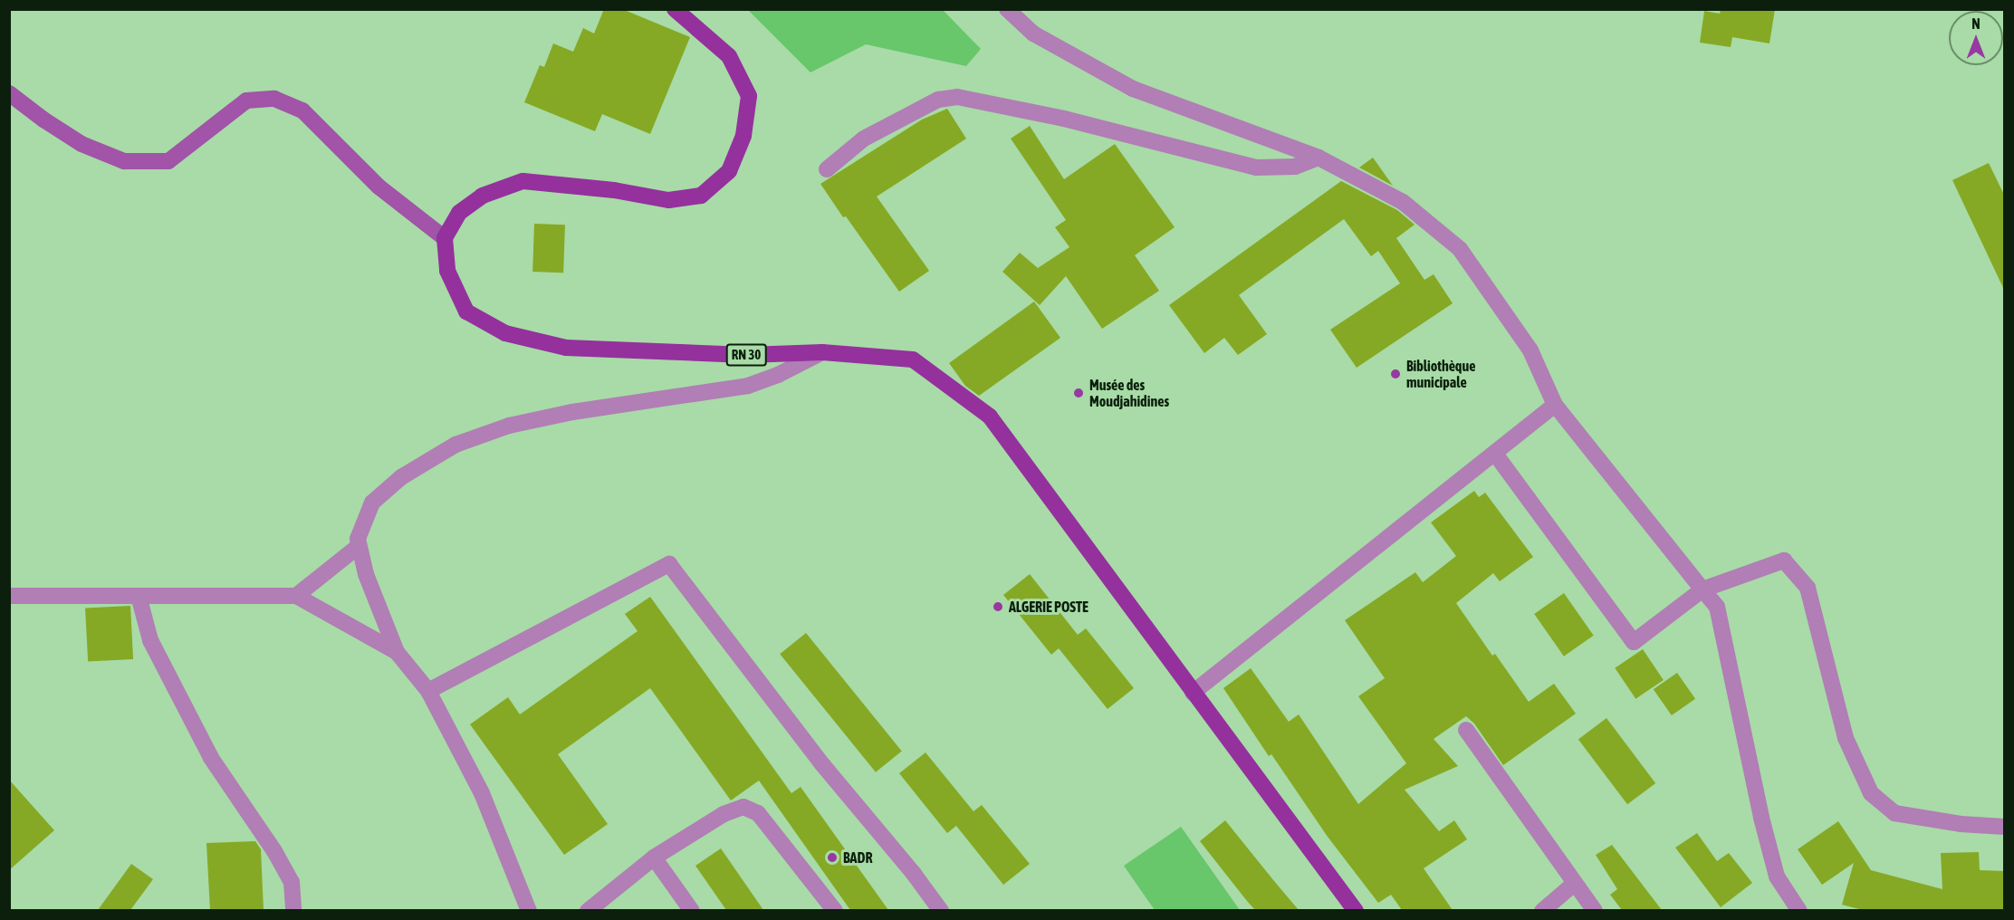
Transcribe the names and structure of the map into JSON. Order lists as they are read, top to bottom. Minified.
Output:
{"streets":{"main road":["RN 30"]},"places":["Bibliothèque municipale","Musée des Moudjahidines","ALGERIE POSTE","BADR"],"north":"top"}
